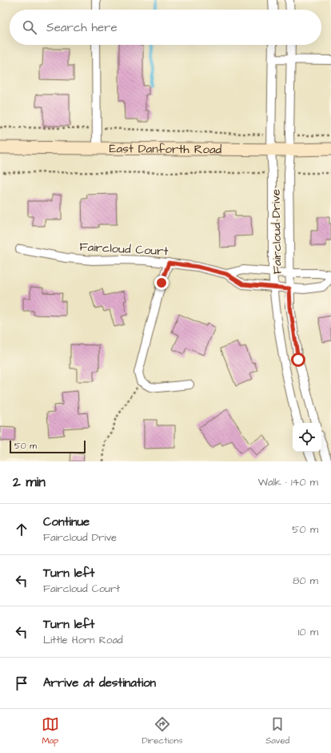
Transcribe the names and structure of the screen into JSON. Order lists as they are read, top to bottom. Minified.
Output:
{"streets":{"street":["East Danforth Road","Faircloud Drive","Faircloud Court"]},"crossings":[["East Danforth Road","Faircloud Drive"],["Faircloud Drive","Faircloud Court"]],"scale_bar":"50 m","page":{"search":"Search here","scale":"50 m","heading":["2 min","Walk · 140 m"],"list":[["Continue","Faircloud Drive","50 m"],["Turn left","Faircloud Court","80 m"],["Turn left","Little Horn Road","10 m"],"Arrive at destination"],"nav":["Map","Directions","Saved"]}}
